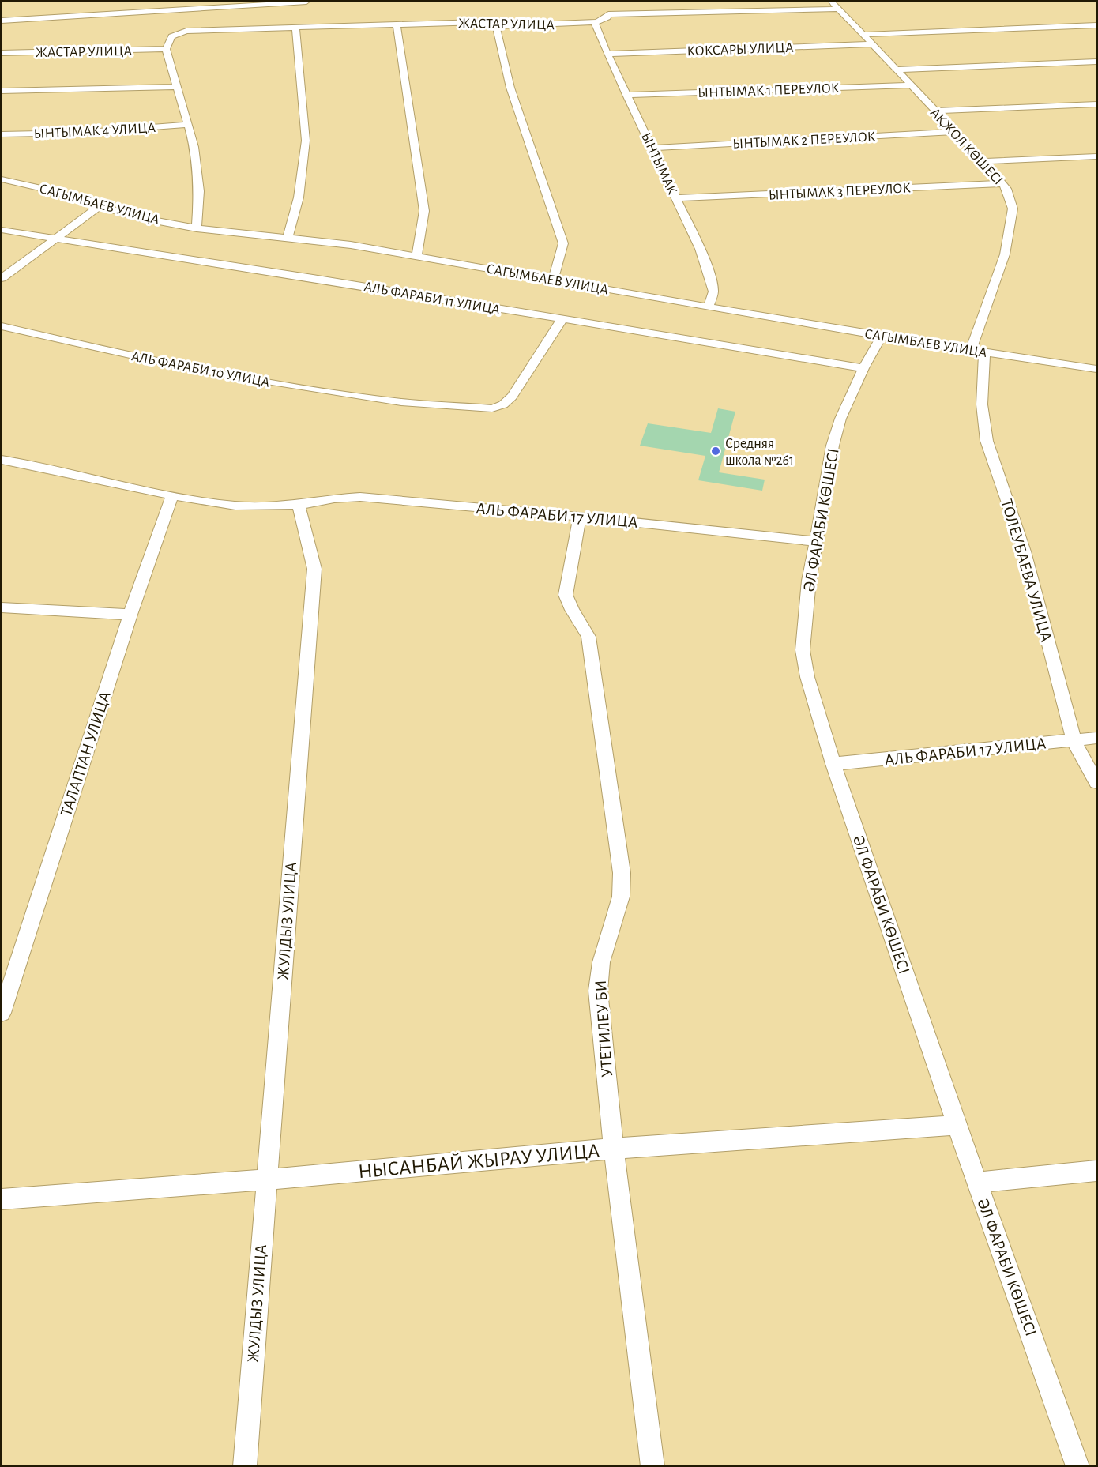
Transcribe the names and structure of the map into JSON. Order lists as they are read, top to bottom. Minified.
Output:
{"streets":{"street":["ЖАСТАР УЛИЦА","КОКСАРЫ УЛИЦА","ЫНТЫМАК 1 ПЕРЕУЛОК","ЫНТЫМАК 4 УЛИЦА","ЫНТЫМАК 2 ПЕРЕУЛОК","АҚЖОЛ КӨШЕСІ","ЫНТЫМАК","ЫНТЫМАК 3 ПЕРЕУЛОК","САГЫМБАЕВ УЛИЦА","АЛЬ ФАРАБИ 11 УЛИЦА","АЛЬ ФАРАБИ 10 УЛИЦА","АЛЬ ФАРАБИ 17 УЛИЦА","ӘЛ ФАРАБИ КӨШЕСІ","ТОЛЕУБАЕВА УЛИЦА","ТАЛАПТАН УЛИЦА","ЖУЛДЫЗ УЛИЦА","УТЕТИЛЕУ БИ","НЫСАНБАЙ ЖЫРАУ УЛИЦА"]},"crossings":[["ЖАСТАР УЛИЦА","ЫНТЫМАК"],["КОКСАРЫ УЛИЦА","АҚЖОЛ КӨШЕСІ"],["КОКСАРЫ УЛИЦА","ЫНТЫМАК"],["ЫНТЫМАК 1 ПЕРЕУЛОК","АҚЖОЛ КӨШЕСІ"],["ЫНТЫМАК 1 ПЕРЕУЛОК","ЫНТЫМАК"],["ЫНТЫМАК 2 ПЕРЕУЛОК","АҚЖОЛ КӨШЕСІ"],["ЫНТЫМАК 2 ПЕРЕУЛОК","ЫНТЫМАК"],["АҚЖОЛ КӨШЕСІ","ЫНТЫМАК 3 ПЕРЕУЛОК"],["АҚЖОЛ КӨШЕСІ","САГЫМБАЕВ УЛИЦА"],["АҚЖОЛ КӨШЕСІ","ТОЛЕУБАЕВА УЛИЦА"],["ЫНТЫМАК","ЫНТЫМАК 3 ПЕРЕУЛОК"],["ЫНТЫМАК","САГЫМБАЕВ УЛИЦА"],["САГЫМБАЕВ УЛИЦА","ӘЛ ФАРАБИ КӨШЕСІ"],["САГЫМБАЕВ УЛИЦА","ТОЛЕУБАЕВА УЛИЦА"],["АЛЬ ФАРАБИ 11 УЛИЦА","АЛЬ ФАРАБИ 10 УЛИЦА"],["АЛЬ ФАРАБИ 11 УЛИЦА","ӘЛ ФАРАБИ КӨШЕСІ"],["АЛЬ ФАРАБИ 17 УЛИЦА","ӘЛ ФАРАБИ КӨШЕСІ"],["АЛЬ ФАРАБИ 17 УЛИЦА","ТОЛЕУБАЕВА УЛИЦА"],["АЛЬ ФАРАБИ 17 УЛИЦА","ЖУЛДЫЗ УЛИЦА"],["АЛЬ ФАРАБИ 17 УЛИЦА","УТЕТИЛЕУ БИ"],["ӘЛ ФАРАБИ КӨШЕСІ","НЫСАНБАЙ ЖЫРАУ УЛИЦА"],["ЖУЛДЫЗ УЛИЦА","НЫСАНБАЙ ЖЫРАУ УЛИЦА"],["УТЕТИЛЕУ БИ","НЫСАНБАЙ ЖЫРАУ УЛИЦА"]],"places":["Средняя школа №261"]}
